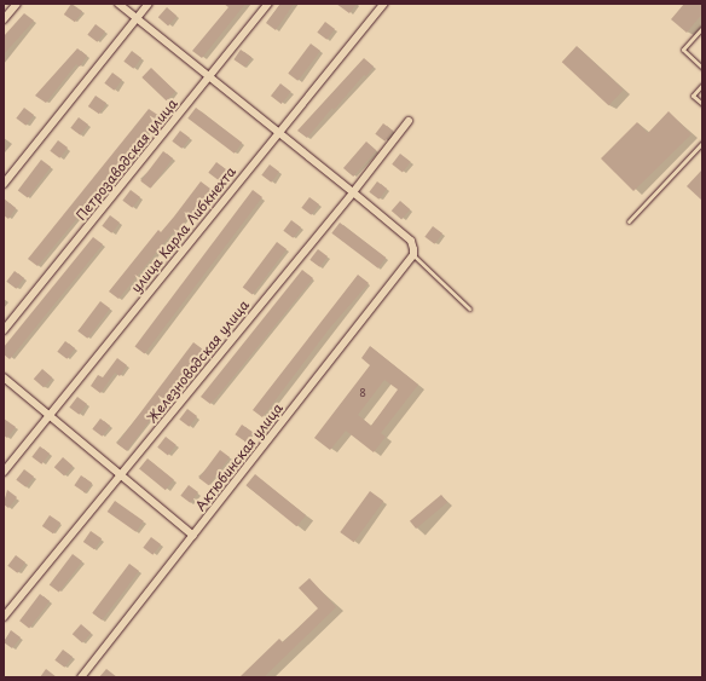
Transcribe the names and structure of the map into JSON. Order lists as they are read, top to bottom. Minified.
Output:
{"streets":{"street":["Петрозаводская улица","улица Карла Либкнехта","Железноводская улица","Актюбинская улица"]},"house_numbers":["8"]}
